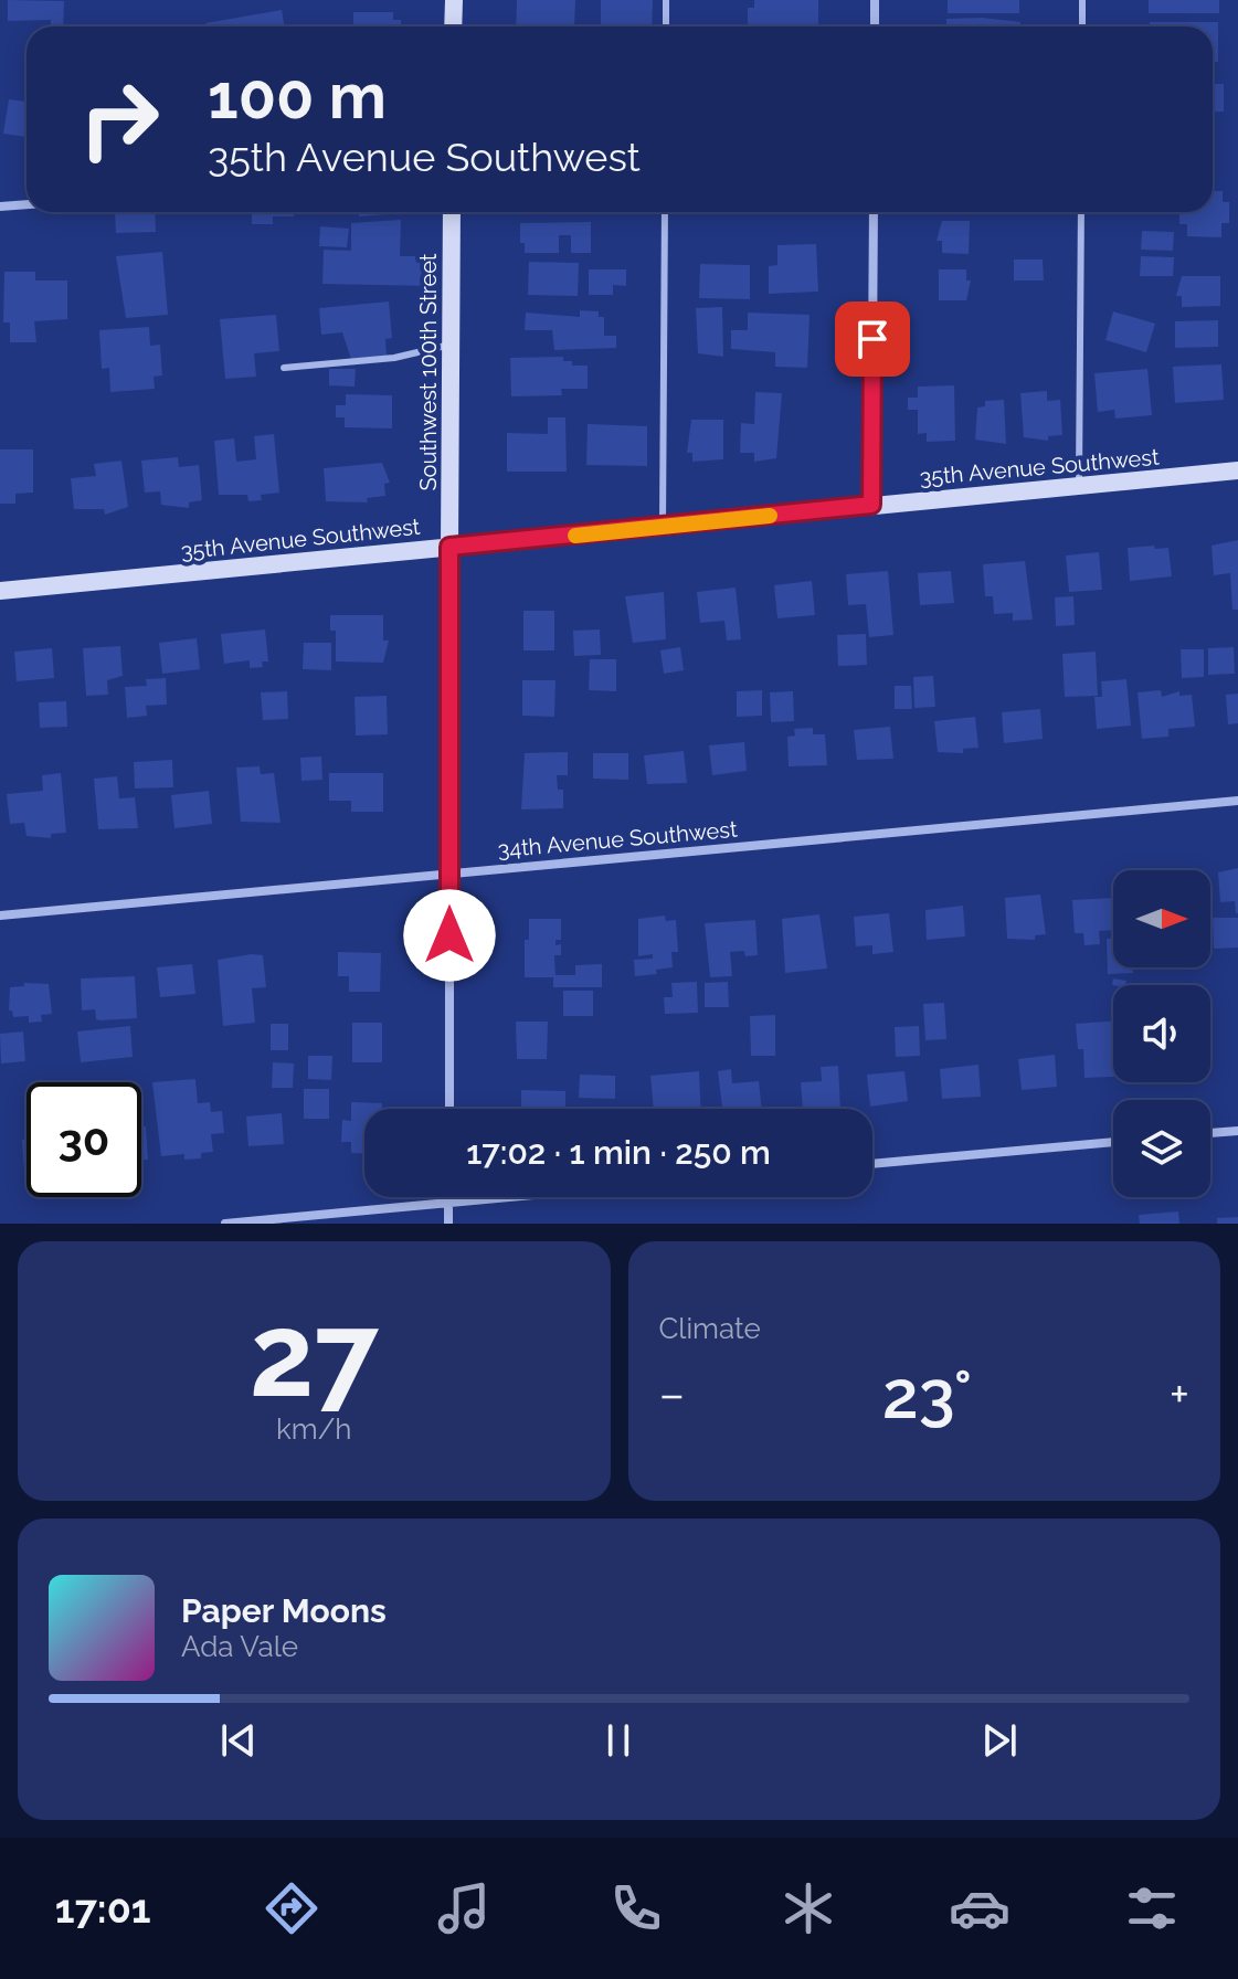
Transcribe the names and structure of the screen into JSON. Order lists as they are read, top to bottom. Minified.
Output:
{"streets":{"street":["Southwest 100th Street","35th Avenue Southwest","34th Avenue Southwest"]},"crossings":[["Southwest 100th Street","35th Avenue Southwest"],["Southwest 100th Street","34th Avenue Southwest"]],"north":"right","page":{"turn":["100 m","35th Avenue Southwest"],"limit":"30","trip":"17:02 · 1 min · 250 m","tile":[["27","km/h"],"Climate"],"heat":["−","23°","+"],"song":["Paper Moons","Ada Vale"],"tabs":"17:01"}}
